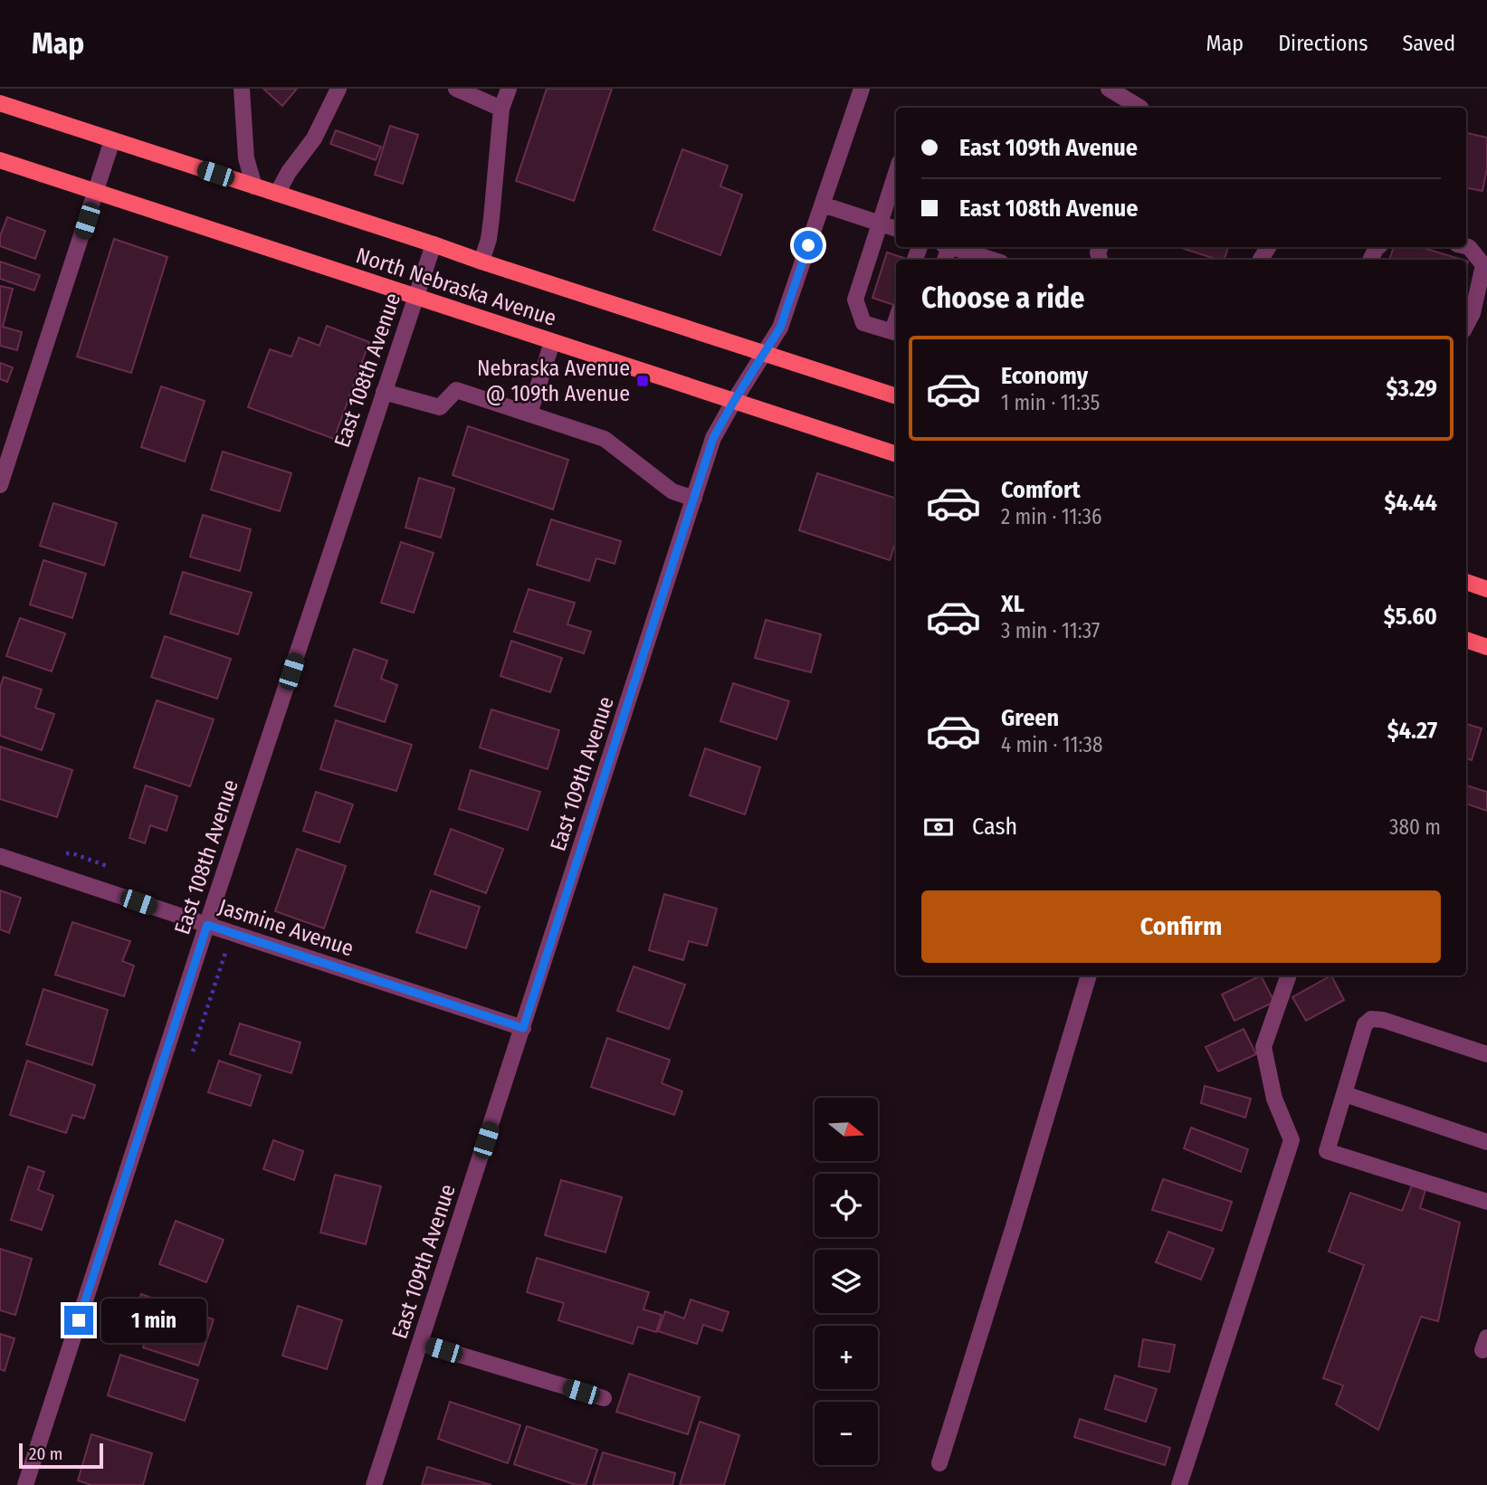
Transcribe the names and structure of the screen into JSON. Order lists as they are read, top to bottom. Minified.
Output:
{"streets":{"main road":["North Nebraska Avenue"],"street":["East 108th Avenue","East 109th Avenue","Jasmine Avenue"]},"crossings":[["North Nebraska Avenue","East 108th Avenue"],["North Nebraska Avenue","East 109th Avenue"],["East 108th Avenue","Jasmine Avenue"],["East 109th Avenue","Jasmine Avenue"]],"places":{"transit":["Nebraska Avenue @ 109th Avenue"]},"scale_bar":"20 m","north":"right","page":{"header":"Map","nav":["Map","Directions","Saved"],"banner":["East 109th Avenue","East 108th Avenue"],"heading":"Choose a ride","list":[{"name":"Economy","note":"1 min · 11:35","value":"$3.29"},{"name":"Comfort","note":"2 min · 11:36","value":"$4.44"},{"name":"XL","note":"3 min · 11:37","value":"$5.60"},{"name":"Green","note":"4 min · 11:38","value":"$4.27"}],"pay":["Cash","380 m"],"buttons":"Confirm","map_buttons":["+","−"],"bubble":"1 min","scale":"20 m"}}
